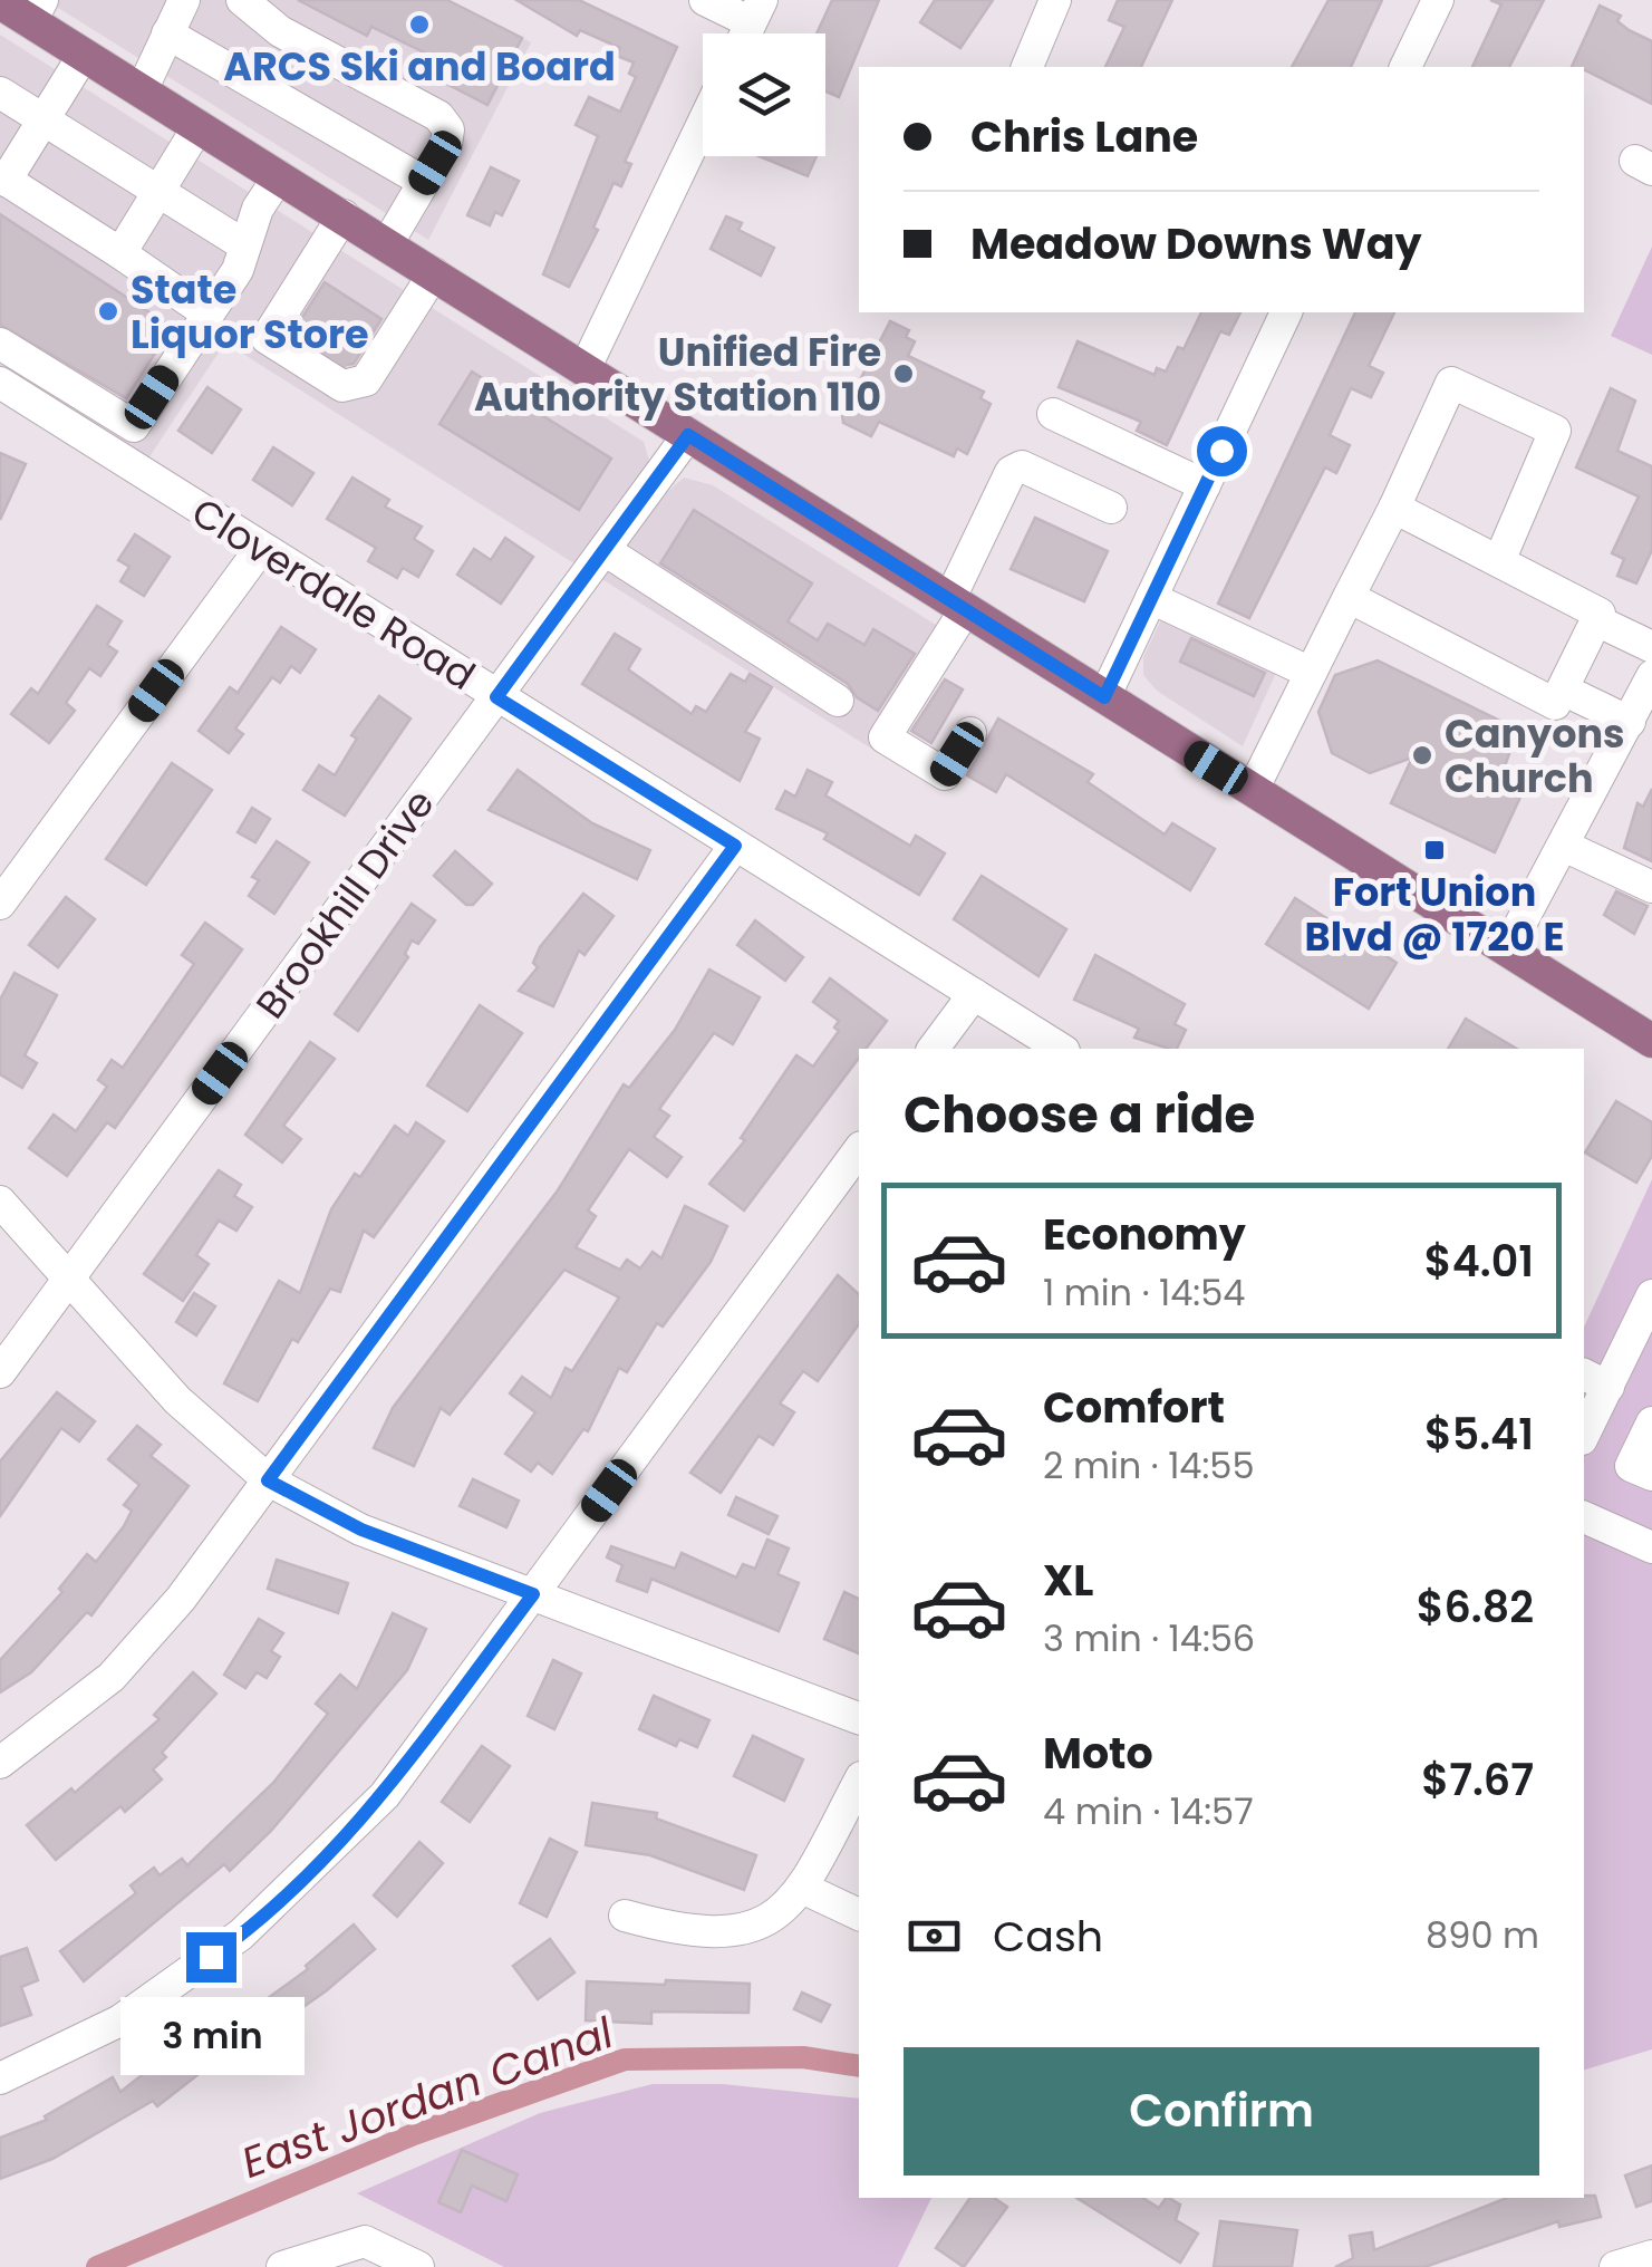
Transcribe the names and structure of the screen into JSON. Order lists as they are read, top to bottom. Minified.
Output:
{"streets":{"street":["Cloverdale Road","Brookhill Drive"]},"crossings":[["Cloverdale Road","Brookhill Drive"]],"water":["East Jordan Canal"],"places":{"other":["ARCS Ski and Board","State Liquor Store","Unified Fire Authority Station 110","Canyons Church"],"transit":["Fort Union Blvd @ 1720 E"]},"page":{"banner":["Chris Lane","Meadow Downs Way"],"heading":"Choose a ride","list":[{"name":"Economy","note":"1 min · 14:54","value":"$4.01"},{"name":"Comfort","note":"2 min · 14:55","value":"$5.41"},{"name":"XL","note":"3 min · 14:56","value":"$6.82"},{"name":"Moto","note":"4 min · 14:57","value":"$7.67"}],"pay":["Cash","890 m"],"bubble":"3 min","buttons":"Confirm"}}
